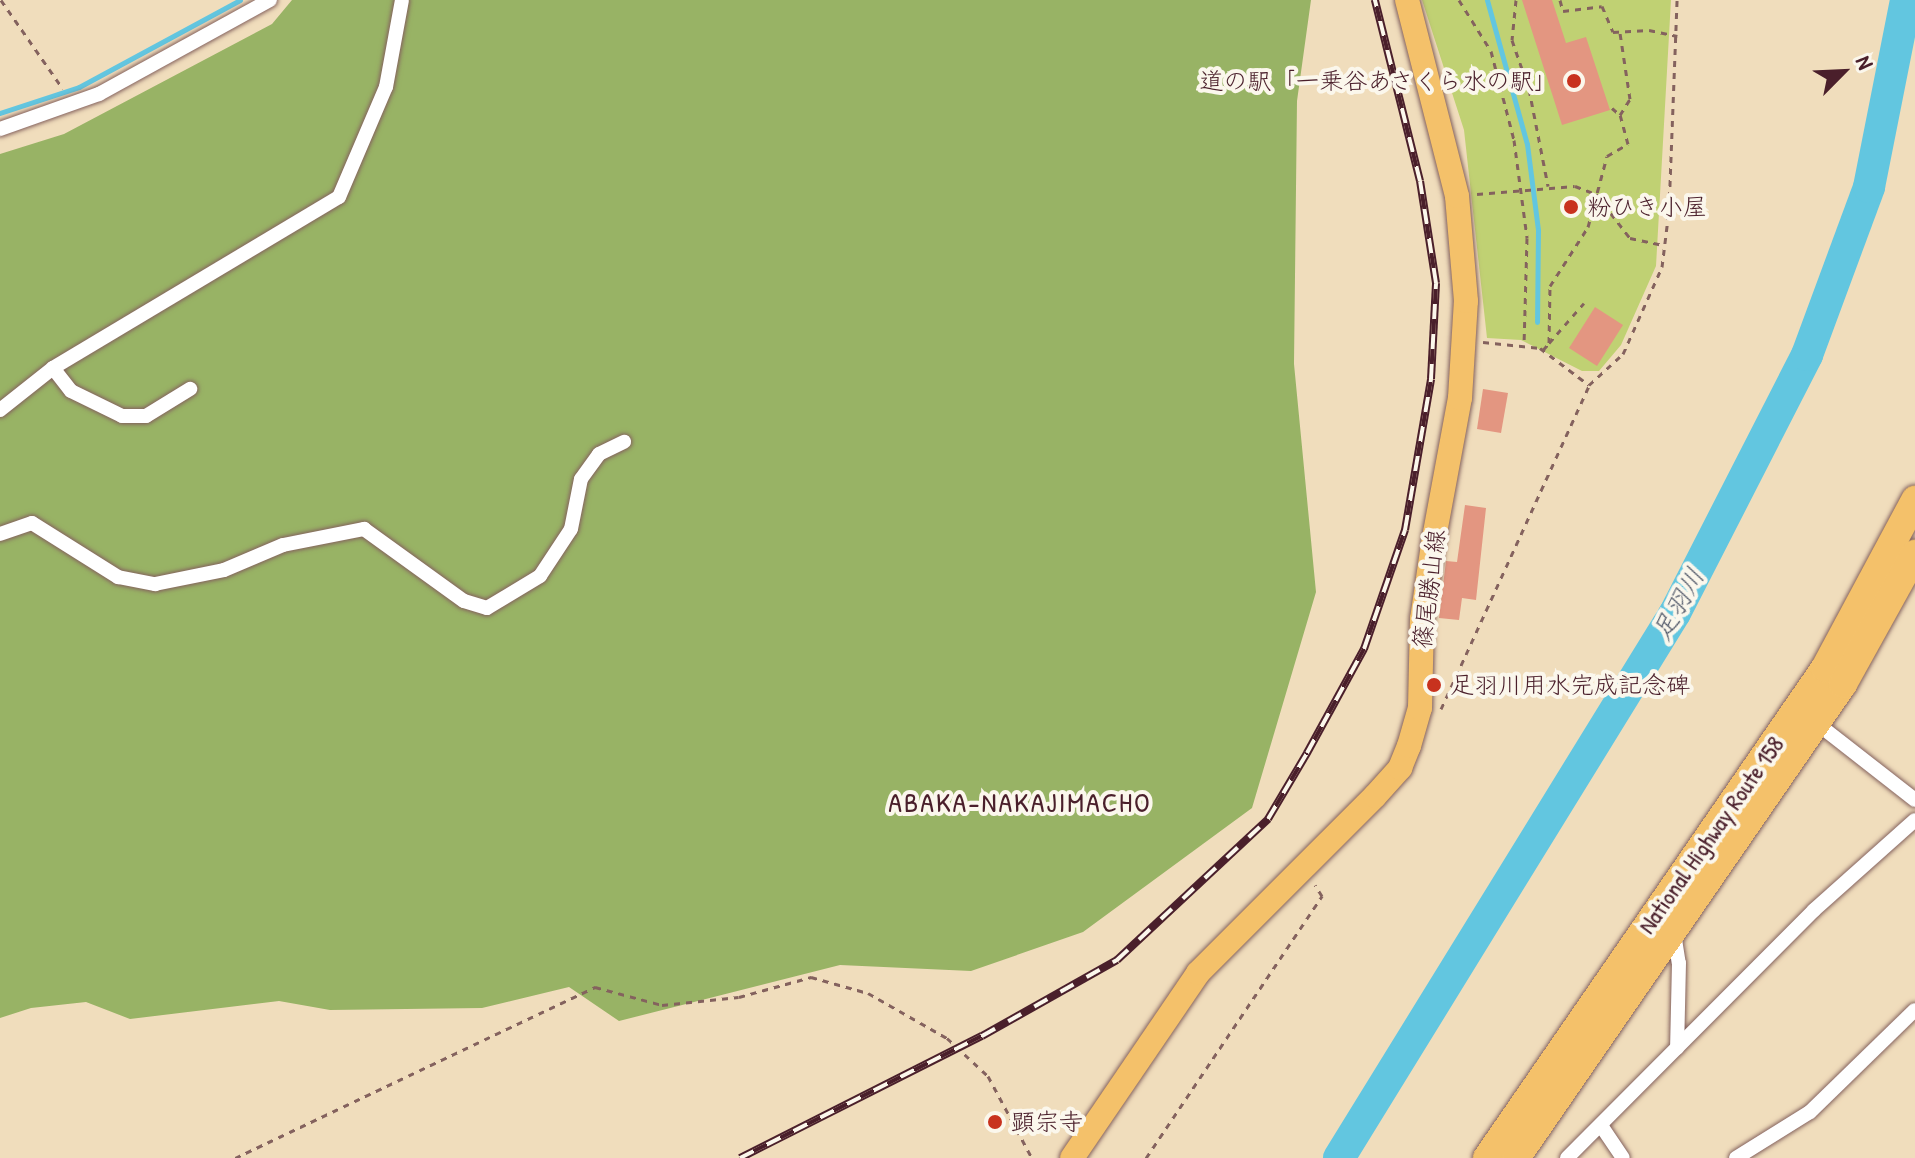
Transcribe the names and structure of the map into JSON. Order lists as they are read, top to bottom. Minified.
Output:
{"streets":{"highway":["National Highway Route 158"],"main road":["篠尾勝山線"]},"districts":["ABAKA-NAKAJIMACHO"],"water":["足羽川"],"places":["道の駅「一乗谷あさくら水の駅」","粉ひき小屋","足羽川用水完成記念碑","顕宗寺"],"north":"top right"}
